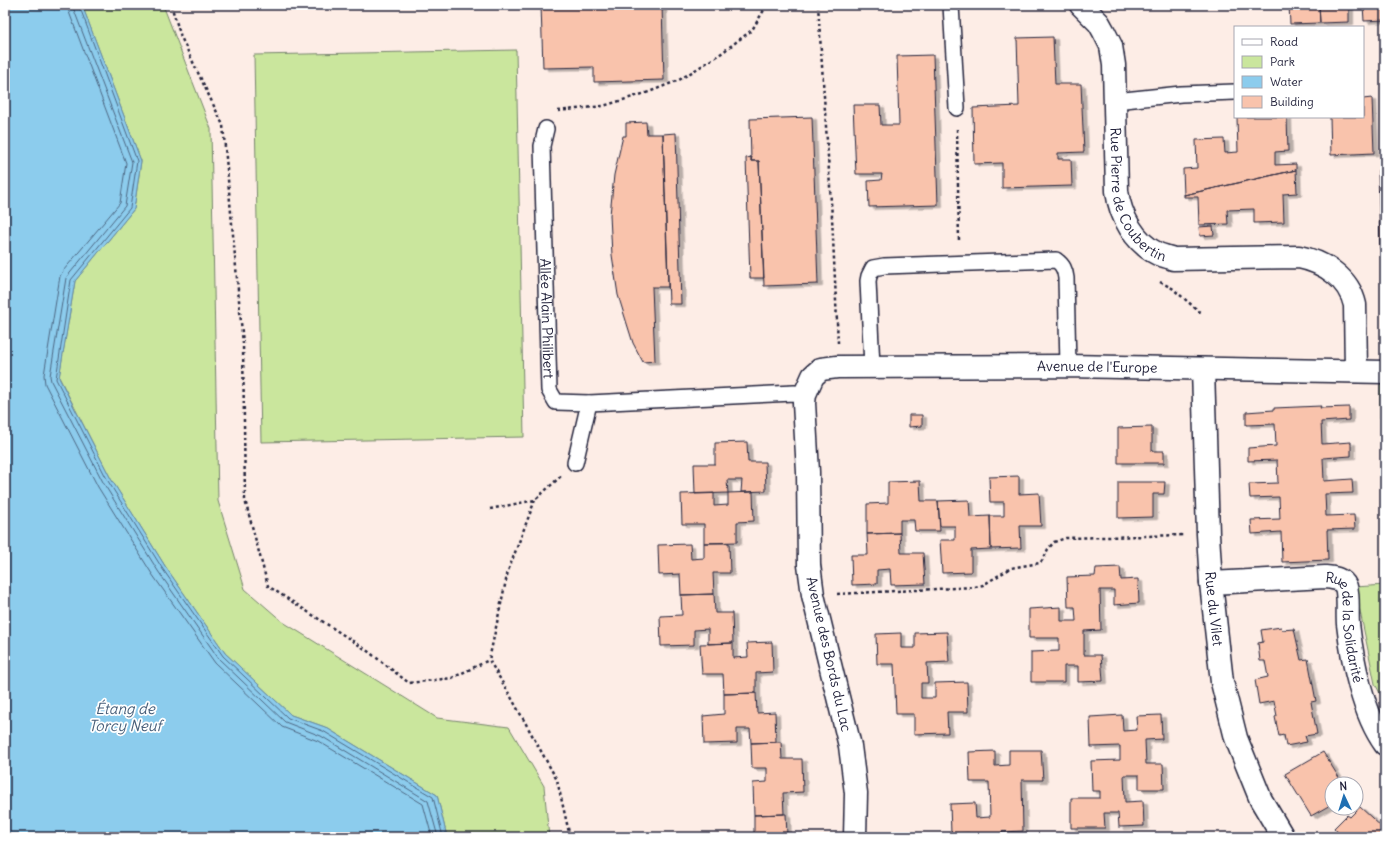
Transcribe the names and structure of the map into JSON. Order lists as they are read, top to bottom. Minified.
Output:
{"streets":{"street":["Rue Pierre de Coubertin","Avenue de l'Europe","Rue du Vilet","Rue de la Solidarité","Avenue des Bords du Lac"],"lane":["Allée Alain Philibert"]},"crossings":[["Rue Pierre de Coubertin","Avenue de l'Europe"],["Allée Alain Philibert","Avenue de l'Europe"],["Allée Alain Philibert","Avenue des Bords du Lac"],["Avenue de l'Europe","Rue du Vilet"],["Avenue de l'Europe","Avenue des Bords du Lac"],["Rue du Vilet","Rue de la Solidarité"]],"water":["Étang de Torcy Neuf"],"legend":["Road","Park","Water","Building"],"north":"top"}
